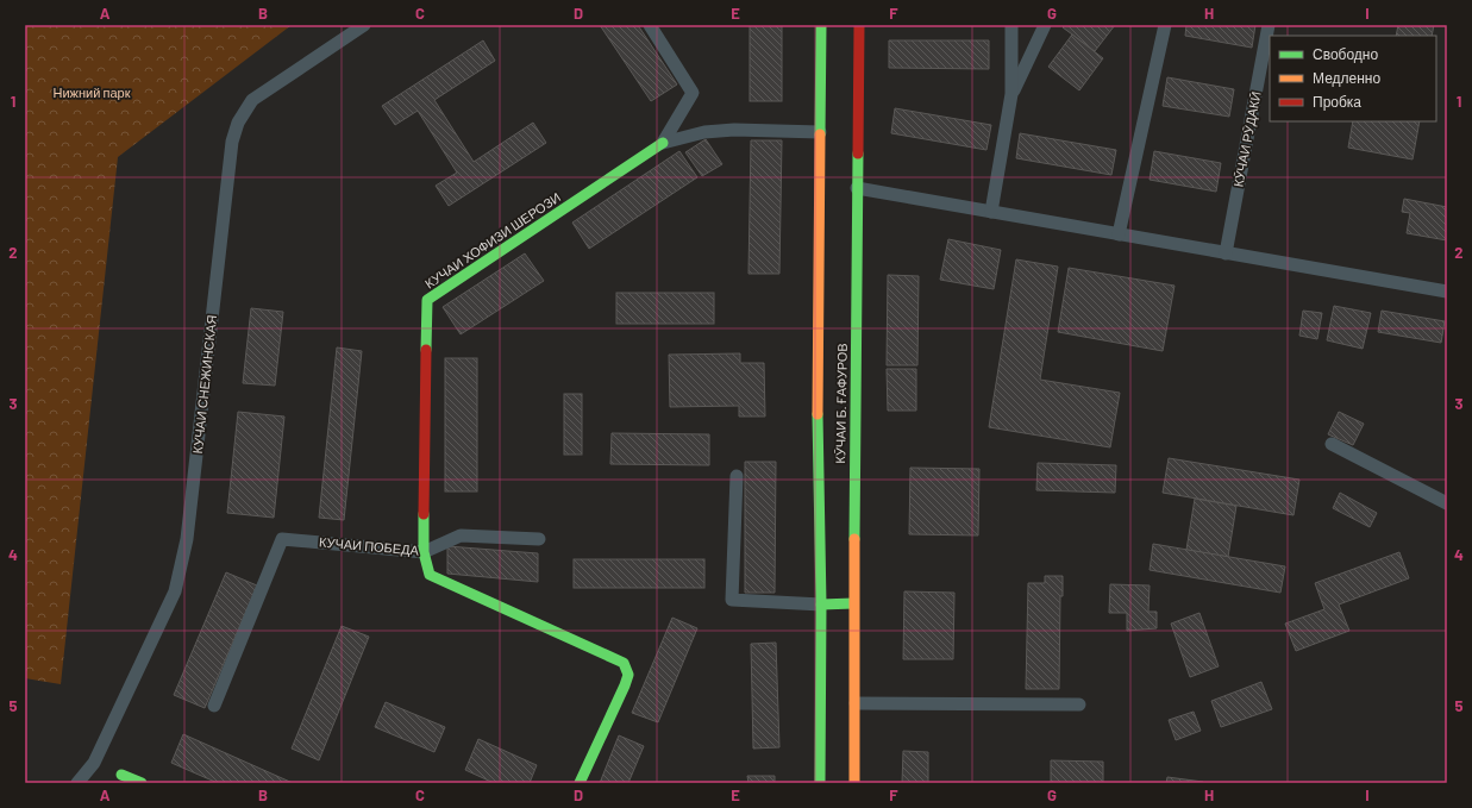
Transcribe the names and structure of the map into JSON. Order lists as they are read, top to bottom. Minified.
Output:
{"streets":{"main road":["КУЧАИ ХОФИЗИ ШЕРОЗИ","КӮЧАИ Б. ҒАФУРОВ"],"street":["КӮЧАИ РӮДАКӢ","КУЧАИ СНЕЖИНСКАЯ","КУЧАИ ПОБЕДА"]},"crossings":[["КУЧАИ ХОФИЗИ ШЕРОЗИ","КУЧАИ ПОБЕДА"]],"parks":["Нижний парк"],"legend":["Свободно","Медленно","Пробка"],"grid":{"columns":["A","B","C","D","E","F","G","H","I"],"rows":["1","2","3","4","5"]}}
